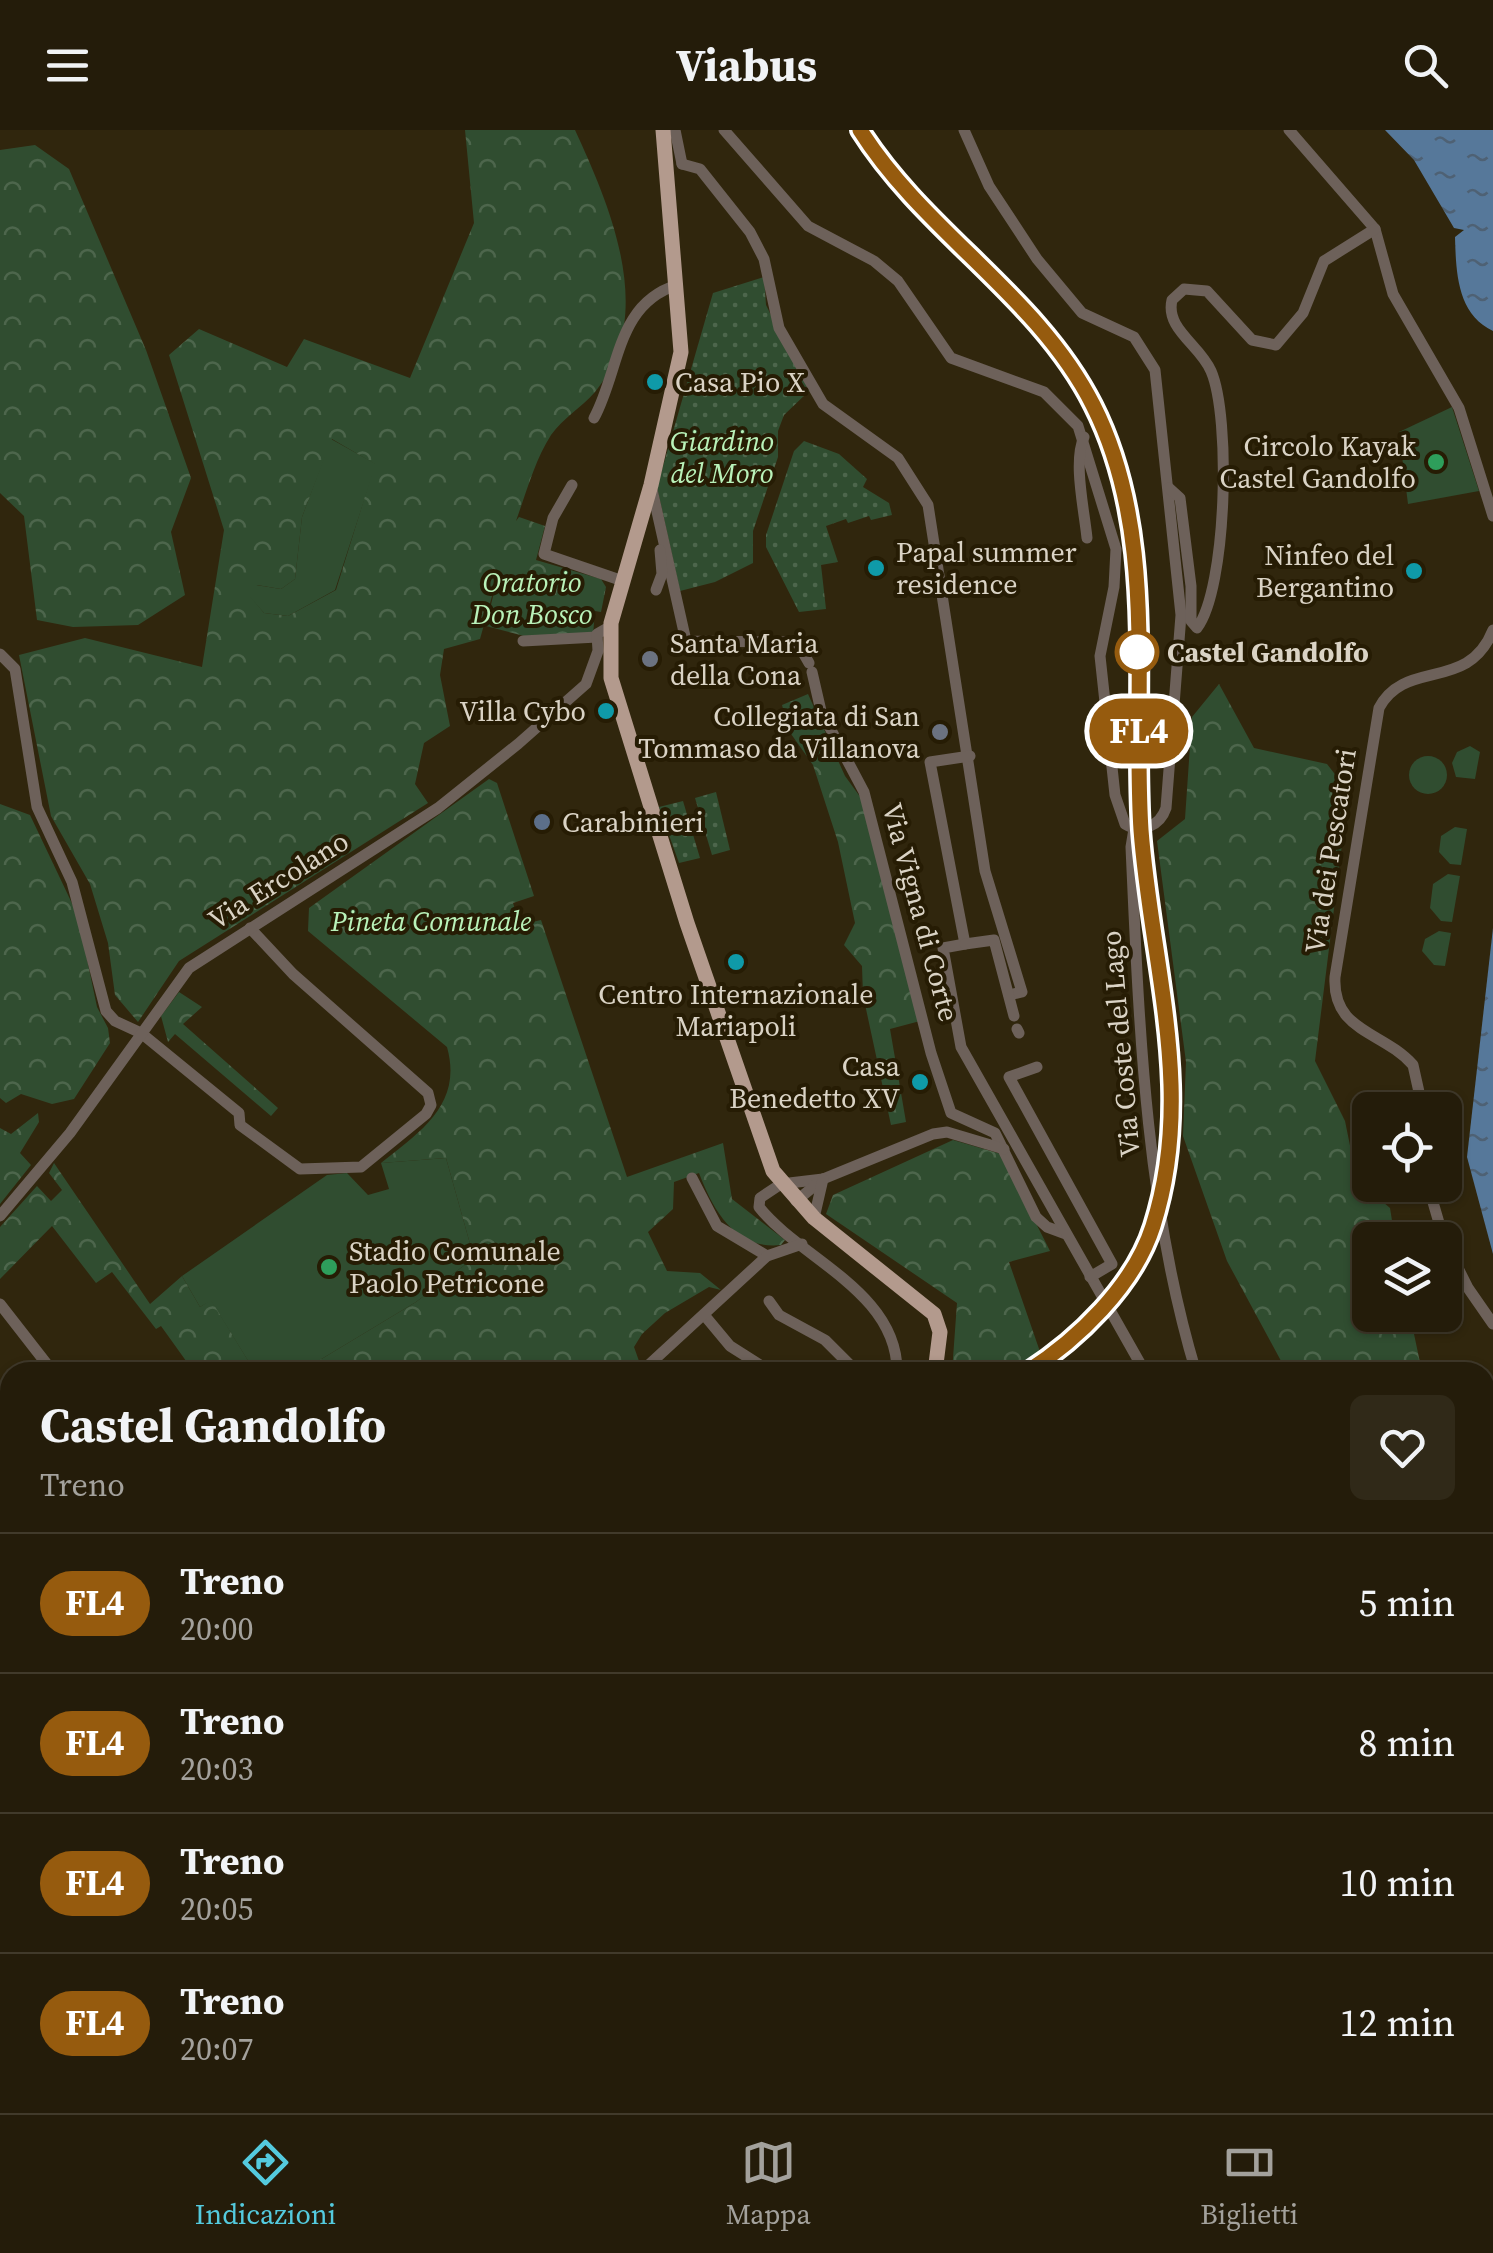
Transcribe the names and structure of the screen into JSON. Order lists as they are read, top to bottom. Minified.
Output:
{"streets":{"street":["Via dei Pescatori","Via Ercolano","Via Vigna di Corte","Via Coste del Lago"]},"parks":["Giardino del Moro","Oratorio Don Bosco","Pineta Comunale"],"places":["Casa Pio X","Circolo Kayak Castel Gandolfo","Papal summer residence","Ninfeo del Bergantino","Castel Gandolfo","Santa Maria della Cona","Villa Cybo","Collegiata di San Tommaso da Villanova","Carabinieri","Centro Internazionale Mariapoli","Casa Benedetto XV","Stadio Comunale Paolo Petricone"],"page":{"header":"Viabus","on_map":"FL4","heading":["Castel Gandolfo","Treno"],"list":[{"mark":"FL4","name":"Treno","note":"20:00","value":"5 min"},{"mark":"FL4","name":"Treno","note":"20:03","value":"8 min"},{"mark":"FL4","name":"Treno","note":"20:05","value":"10 min"},{"mark":"FL4","name":"Treno","note":"20:07","value":"12 min"}],"tabs":["Indicazioni","Mappa","Biglietti"]}}
